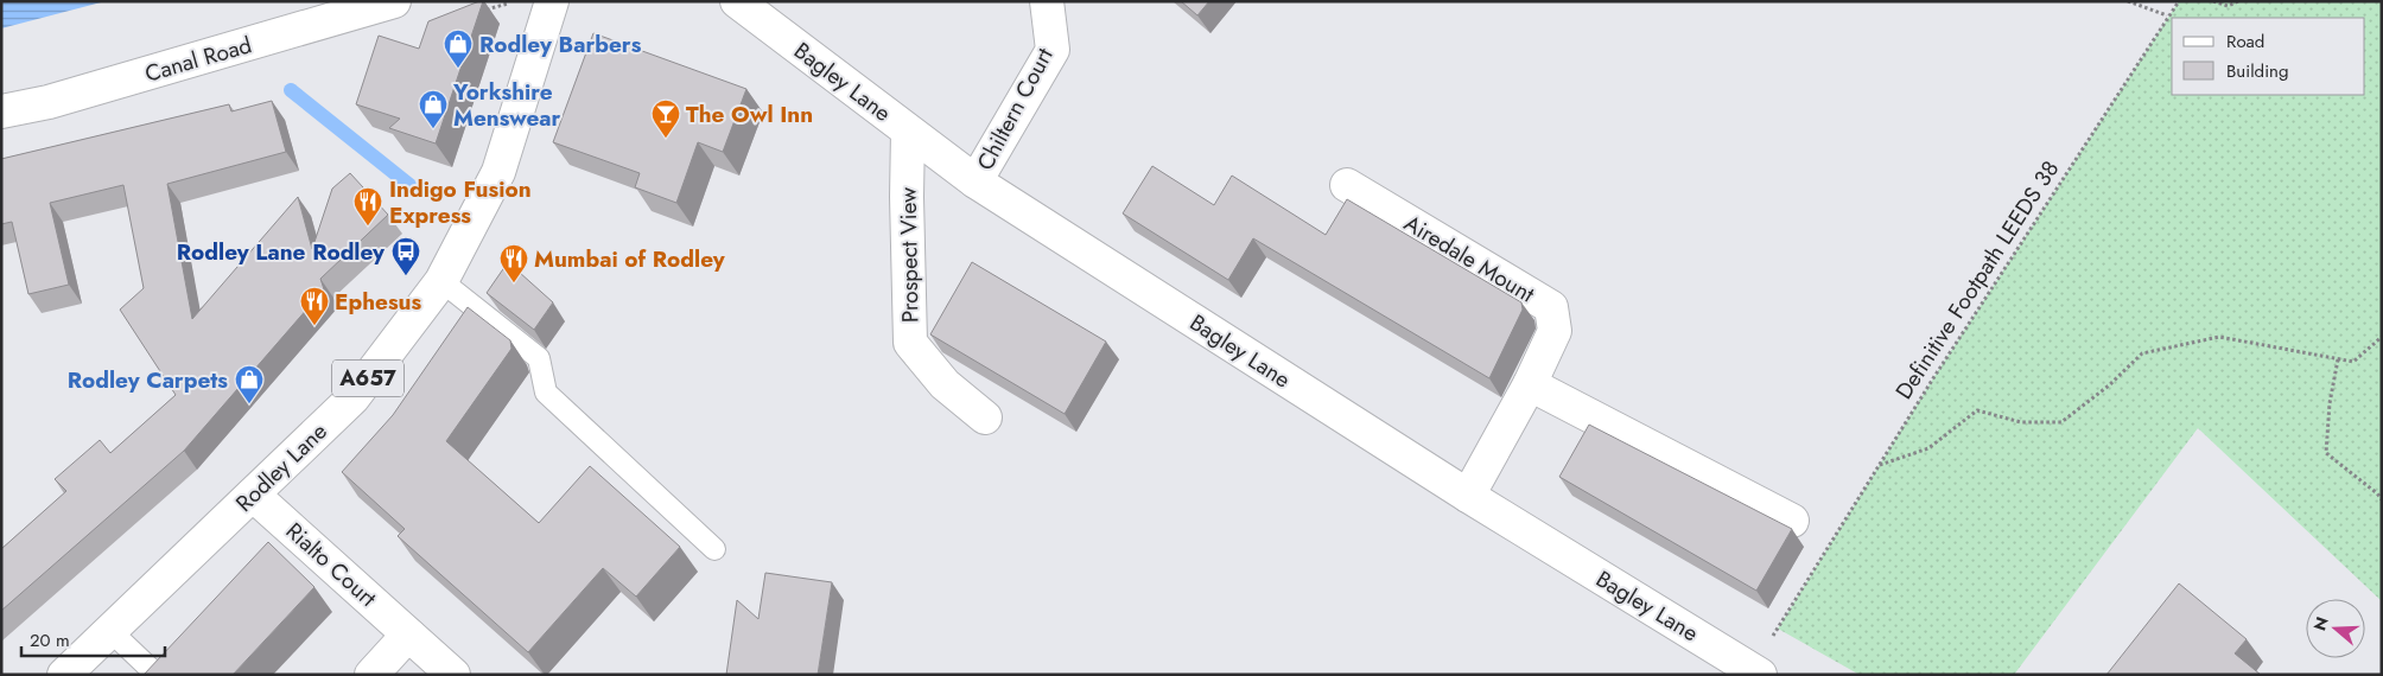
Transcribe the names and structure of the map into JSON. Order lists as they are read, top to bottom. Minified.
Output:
{"streets":{"street":["Canal Road","Bagley Lane","Chiltern Court","Prospect View","Airedale Mount","A657","Rodley Lane","Rialto Court"],"path":["Definitive Footpath LEEDS 38"]},"crossings":[["Bagley Lane","Chiltern Court"],["Bagley Lane","Prospect View"],["Bagley Lane","Airedale Mount"],["Bagley Lane","Definitive Footpath LEEDS 38"],["Rodley Lane","Rialto Court"]],"places":{"shop":["Rodley Barbers","Yorkshire Menswear","Rodley Carpets"],"bar":["The Owl Inn"],"restaurant":["Indigo Fusion Express","Mumbai of Rodley","Ephesus"],"bus stop":["Rodley Lane Rodley"]},"legend":["Road","Building"],"scale_bar":"20 m","north":"left"}
